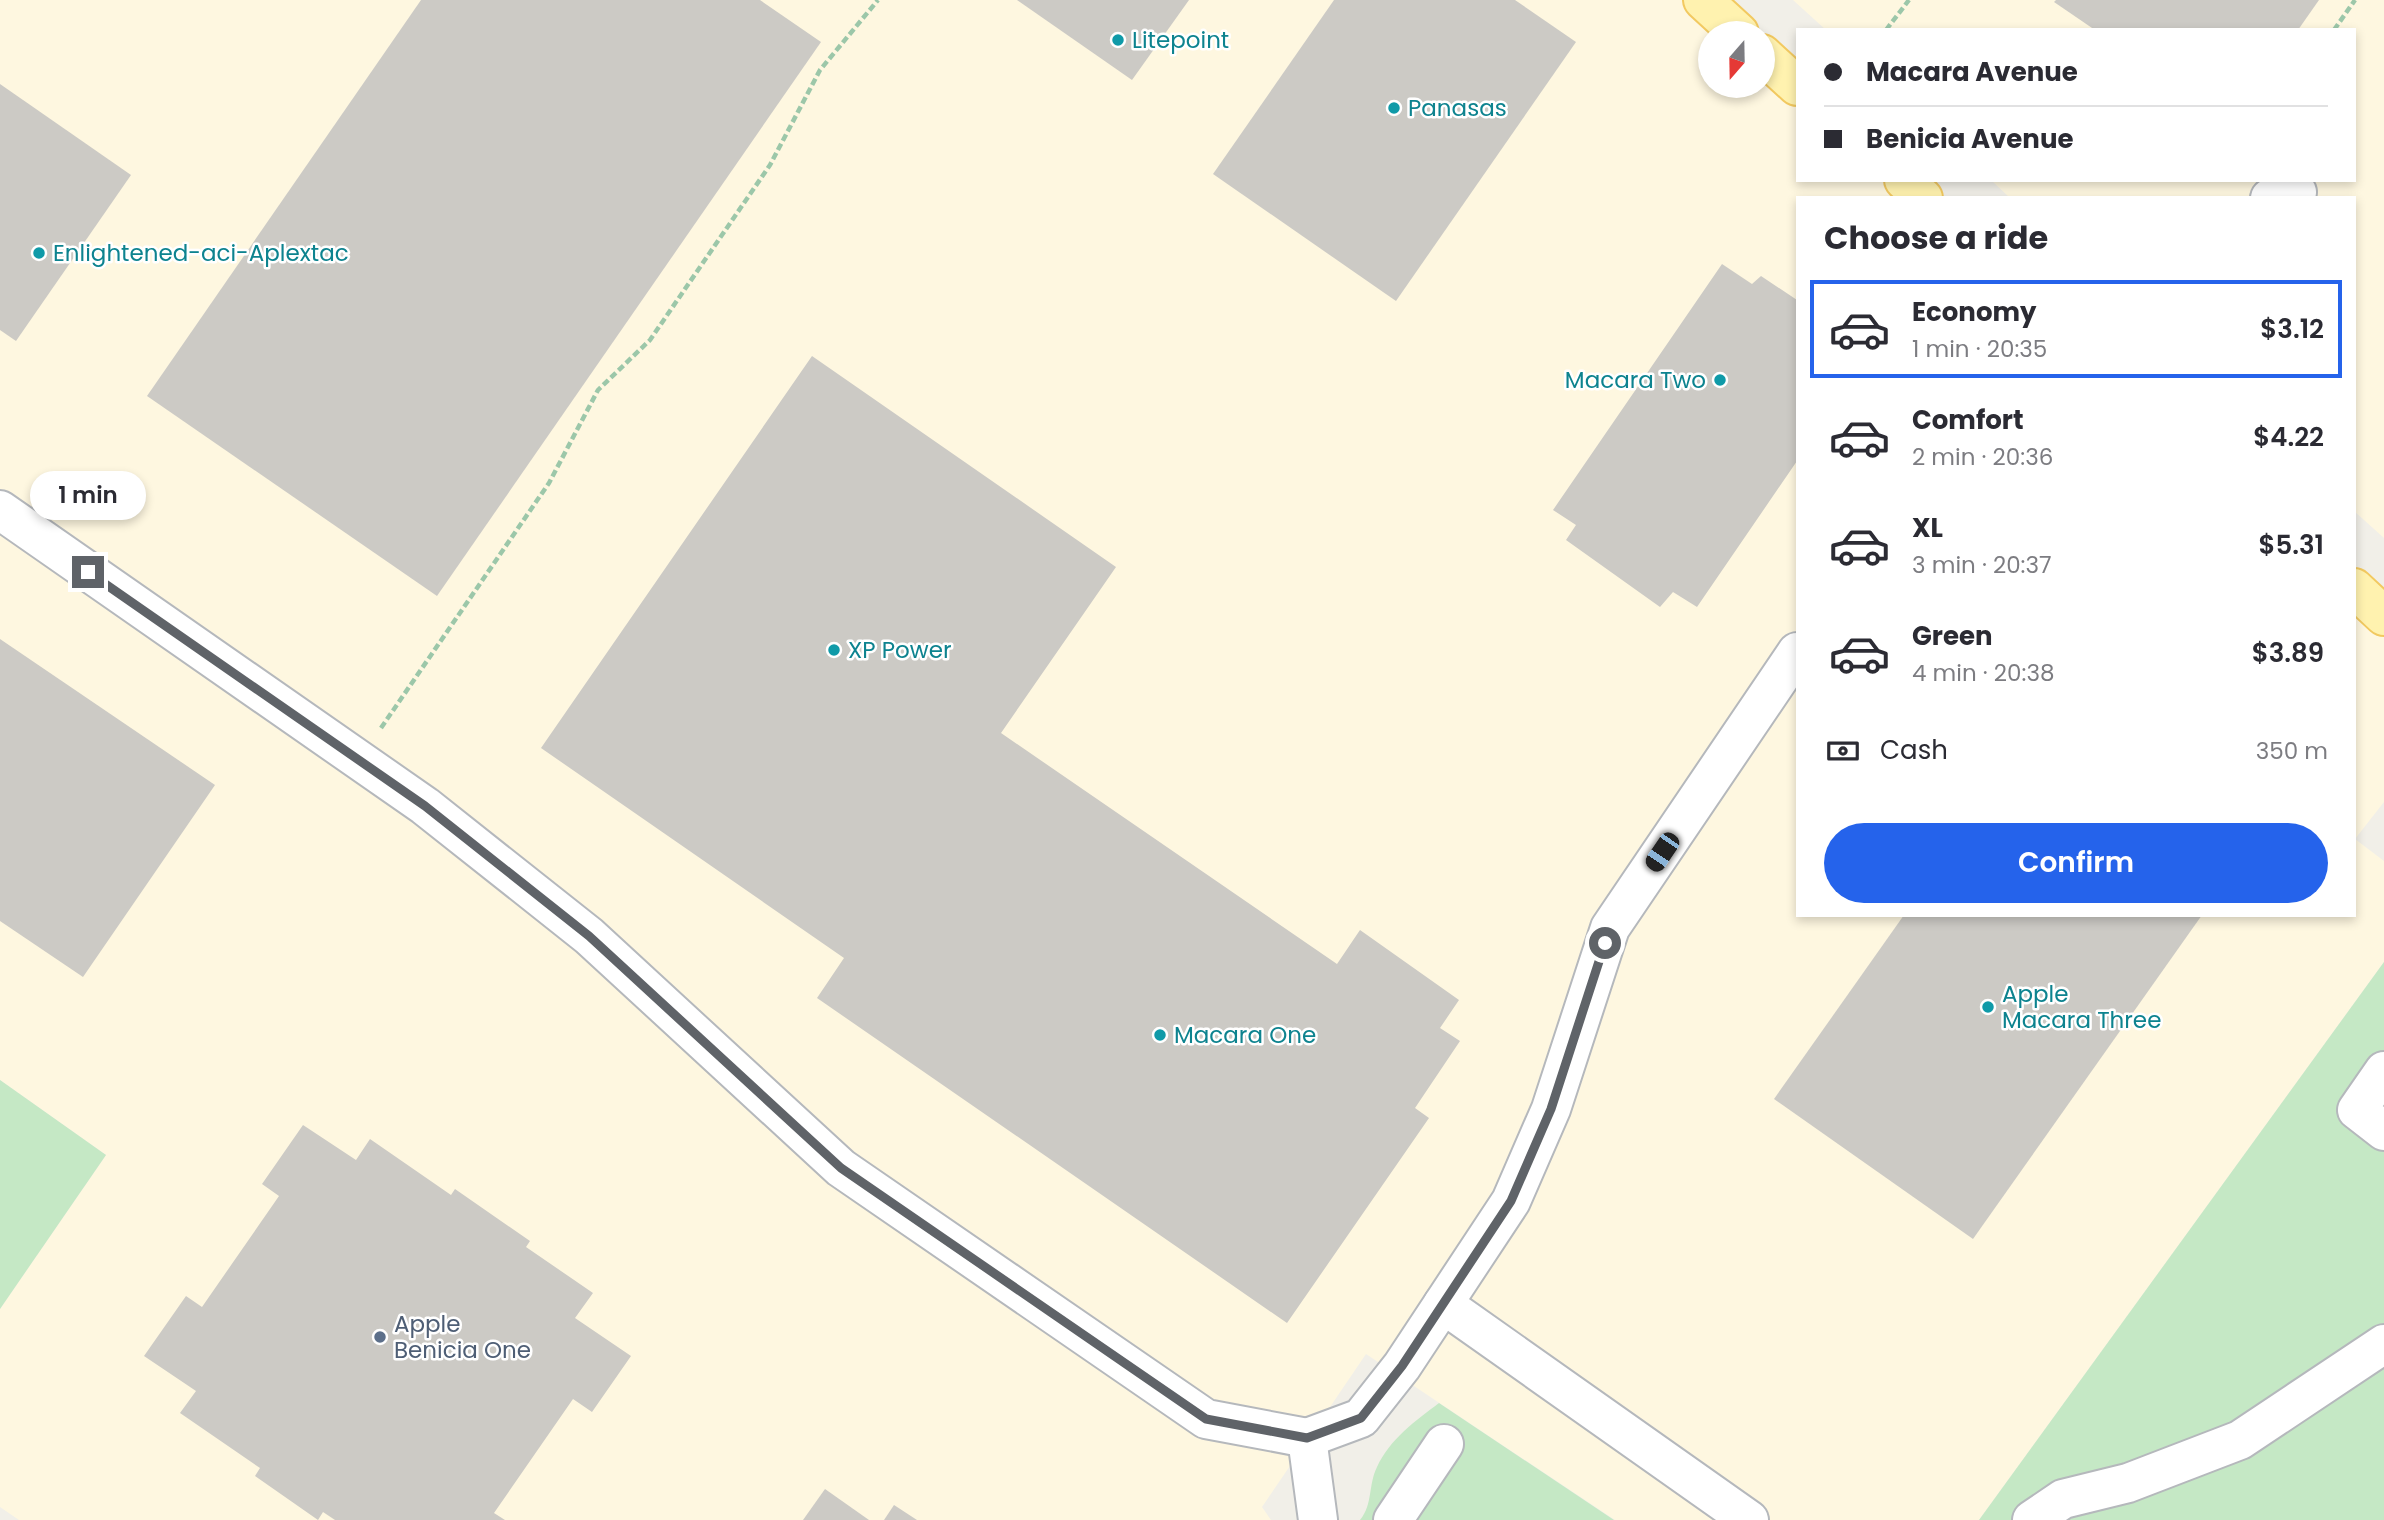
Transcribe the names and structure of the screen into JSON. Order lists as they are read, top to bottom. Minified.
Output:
{"places":["Litepoint","Panasas","Enlightened-aci-Aplextac","Macara Two","XP Power","Apple Macara Three","Macara One","Apple Benicia One"],"north":"bottom","page":{"banner":["Macara Avenue","Benicia Avenue"],"heading":"Choose a ride","list":[{"name":"Economy","note":"1 min · 20:35","value":"$3.12"},{"name":"Comfort","note":"2 min · 20:36","value":"$4.22"},{"name":"XL","note":"3 min · 20:37","value":"$5.31"},{"name":"Green","note":"4 min · 20:38","value":"$3.89"}],"bubble":"1 min","pay":["Cash","350 m"],"buttons":"Confirm"}}
